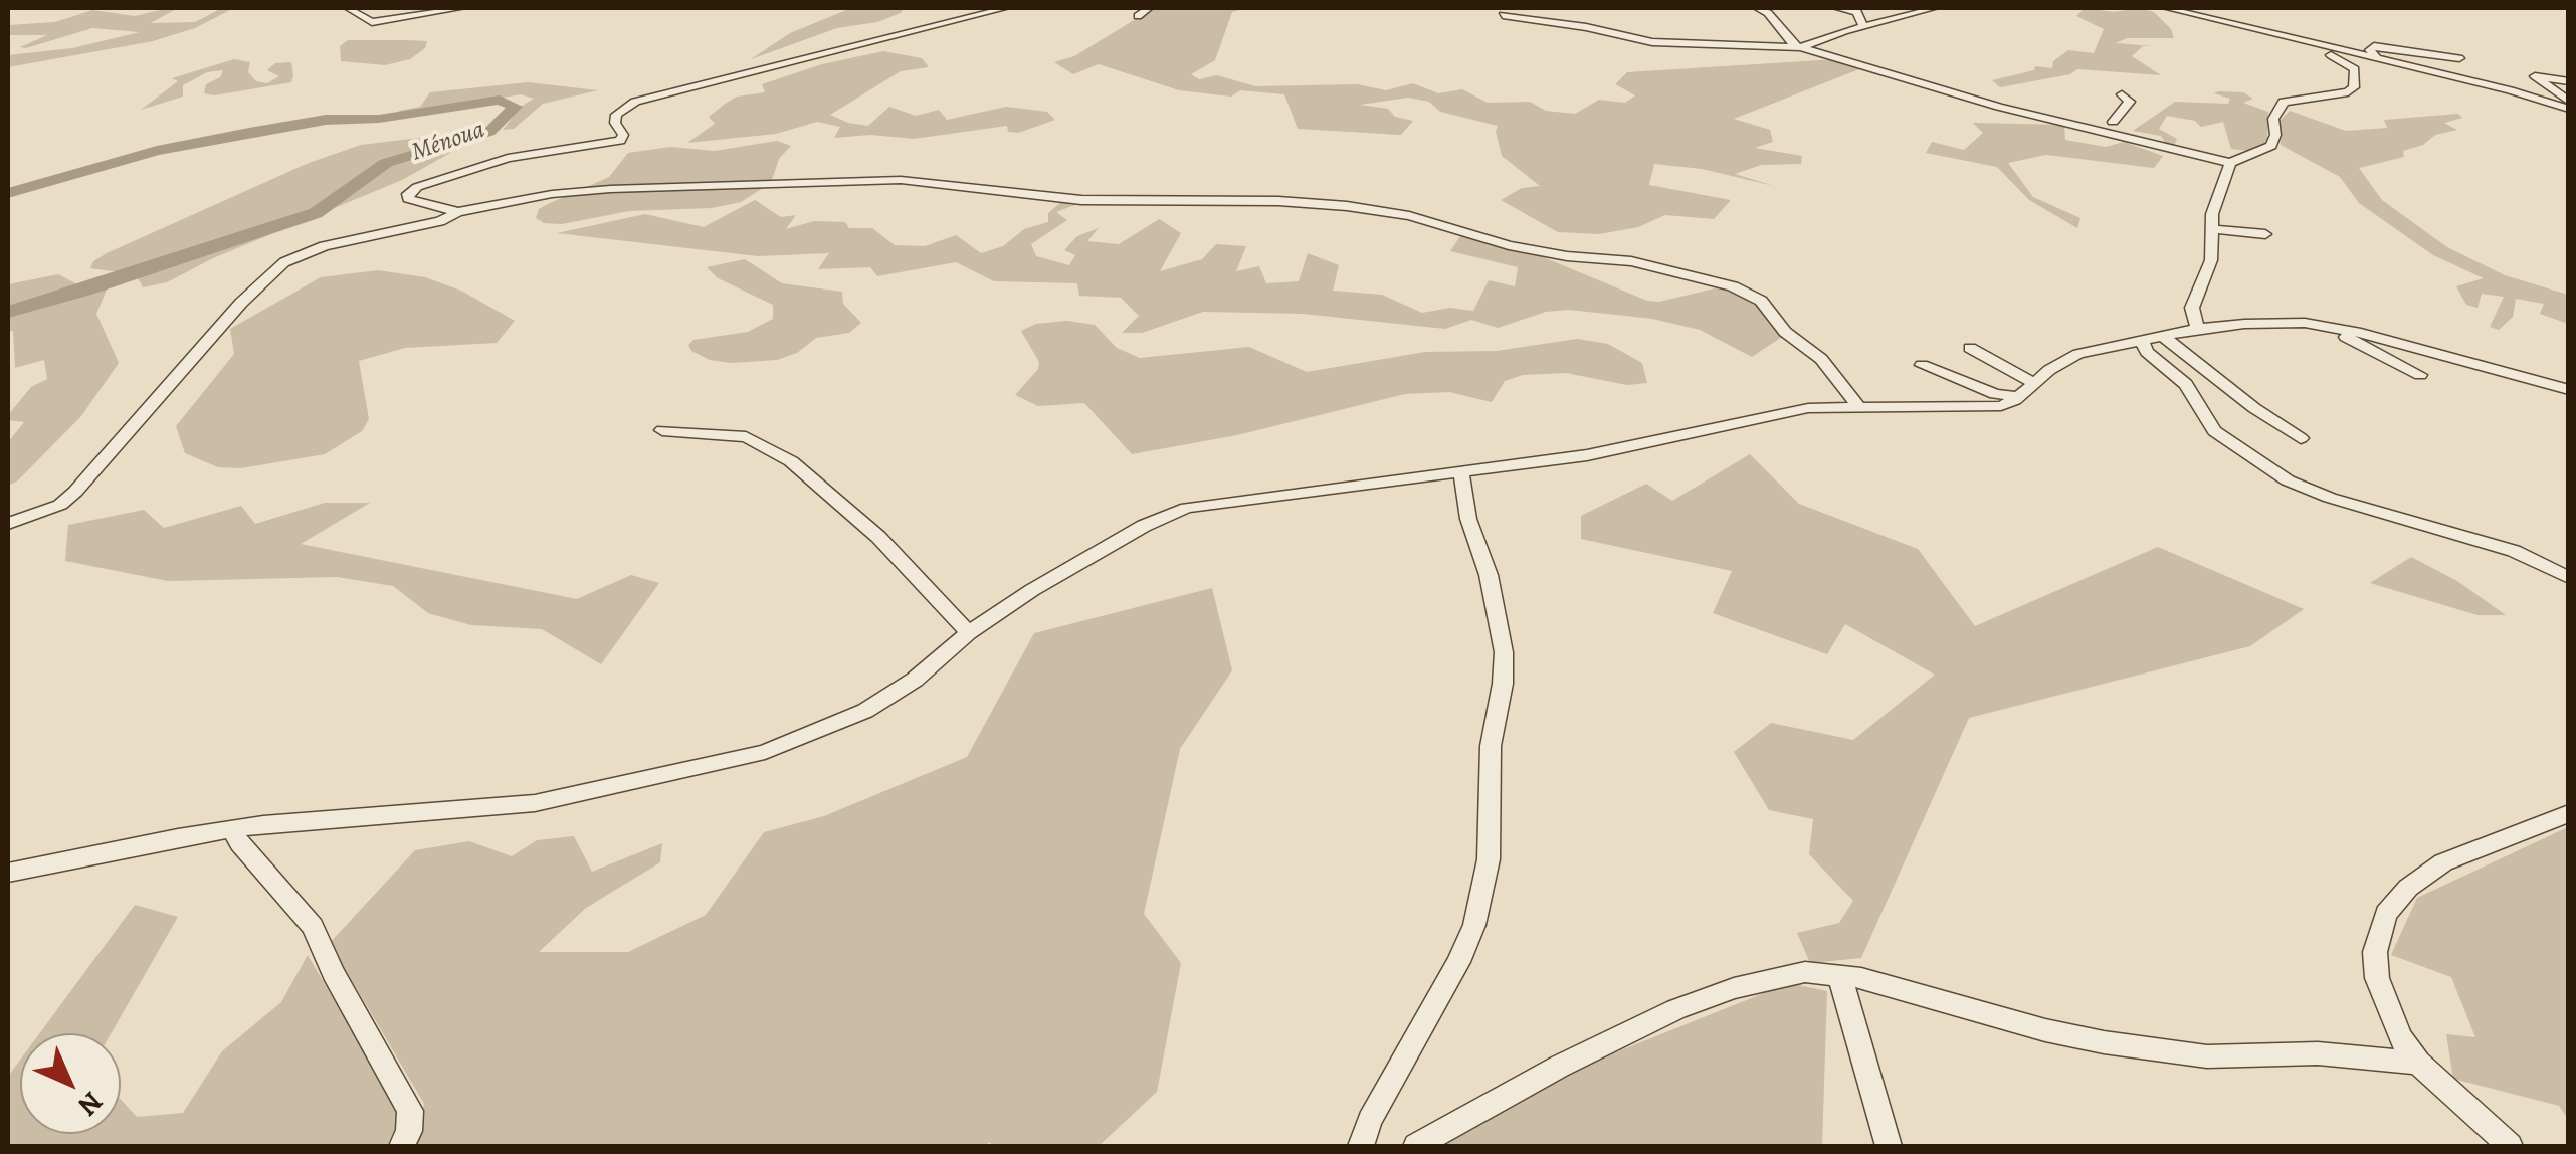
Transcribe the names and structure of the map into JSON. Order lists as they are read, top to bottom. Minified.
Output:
{"water":["Ménoua"],"north":"bottom right"}
